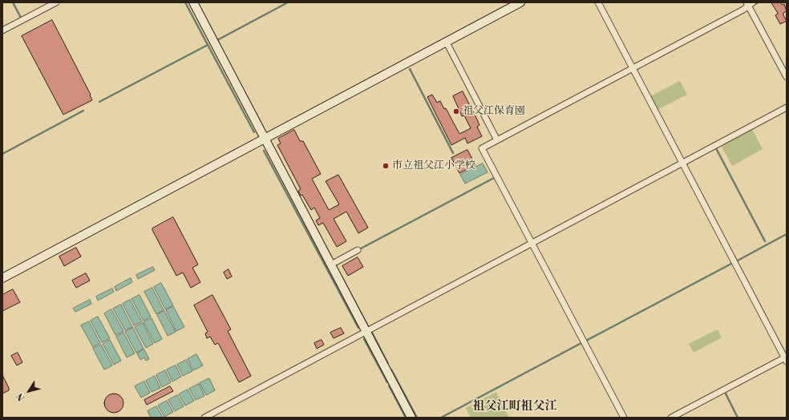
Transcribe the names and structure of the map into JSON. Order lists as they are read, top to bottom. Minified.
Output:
{"districts":["祖父江町祖父江"],"places":["祖父江保育園","市立祖父江小学校"],"north":"bottom left"}
